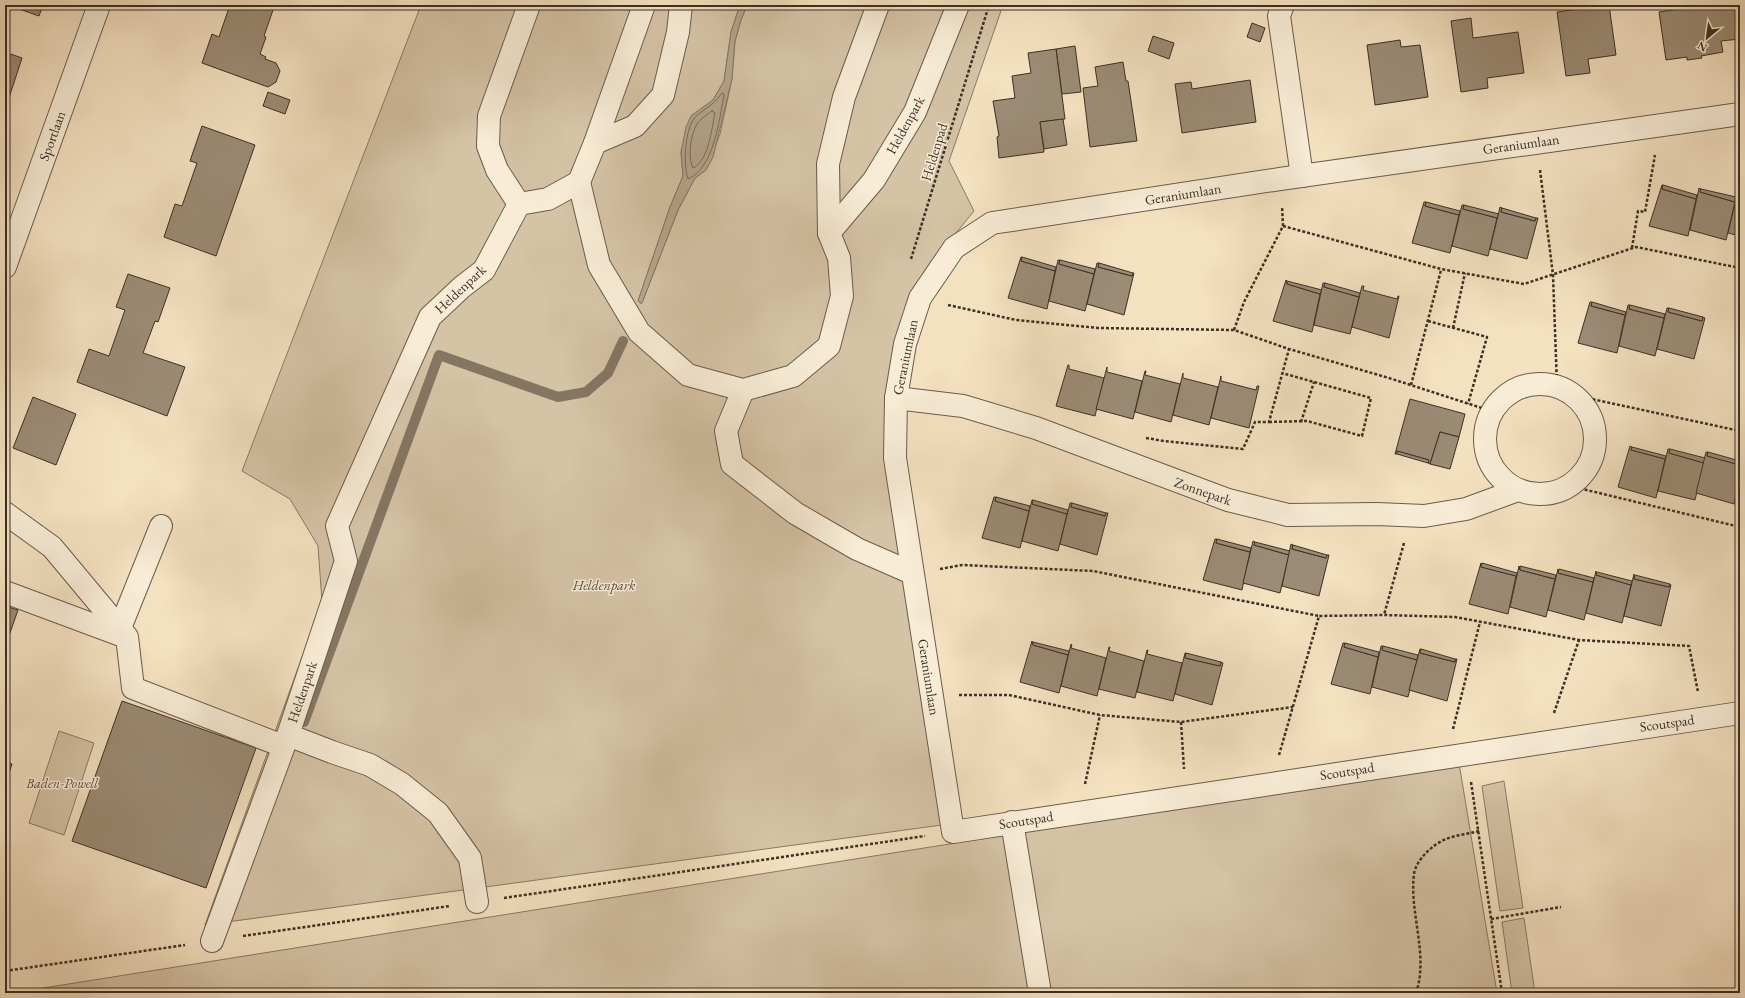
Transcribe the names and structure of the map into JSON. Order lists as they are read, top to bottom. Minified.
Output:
{"streets":{"street":["Heldenpark","Sportlaan","Geraniumlaan","Zonnepark","Scoutspad"],"path":["Heldenpad"]},"crossings":[["Geraniumlaan","Zonnepark"],["Geraniumlaan","Scoutspad"]],"parks":["Heldenpark","Baden-Powell"],"north":"bottom left"}
